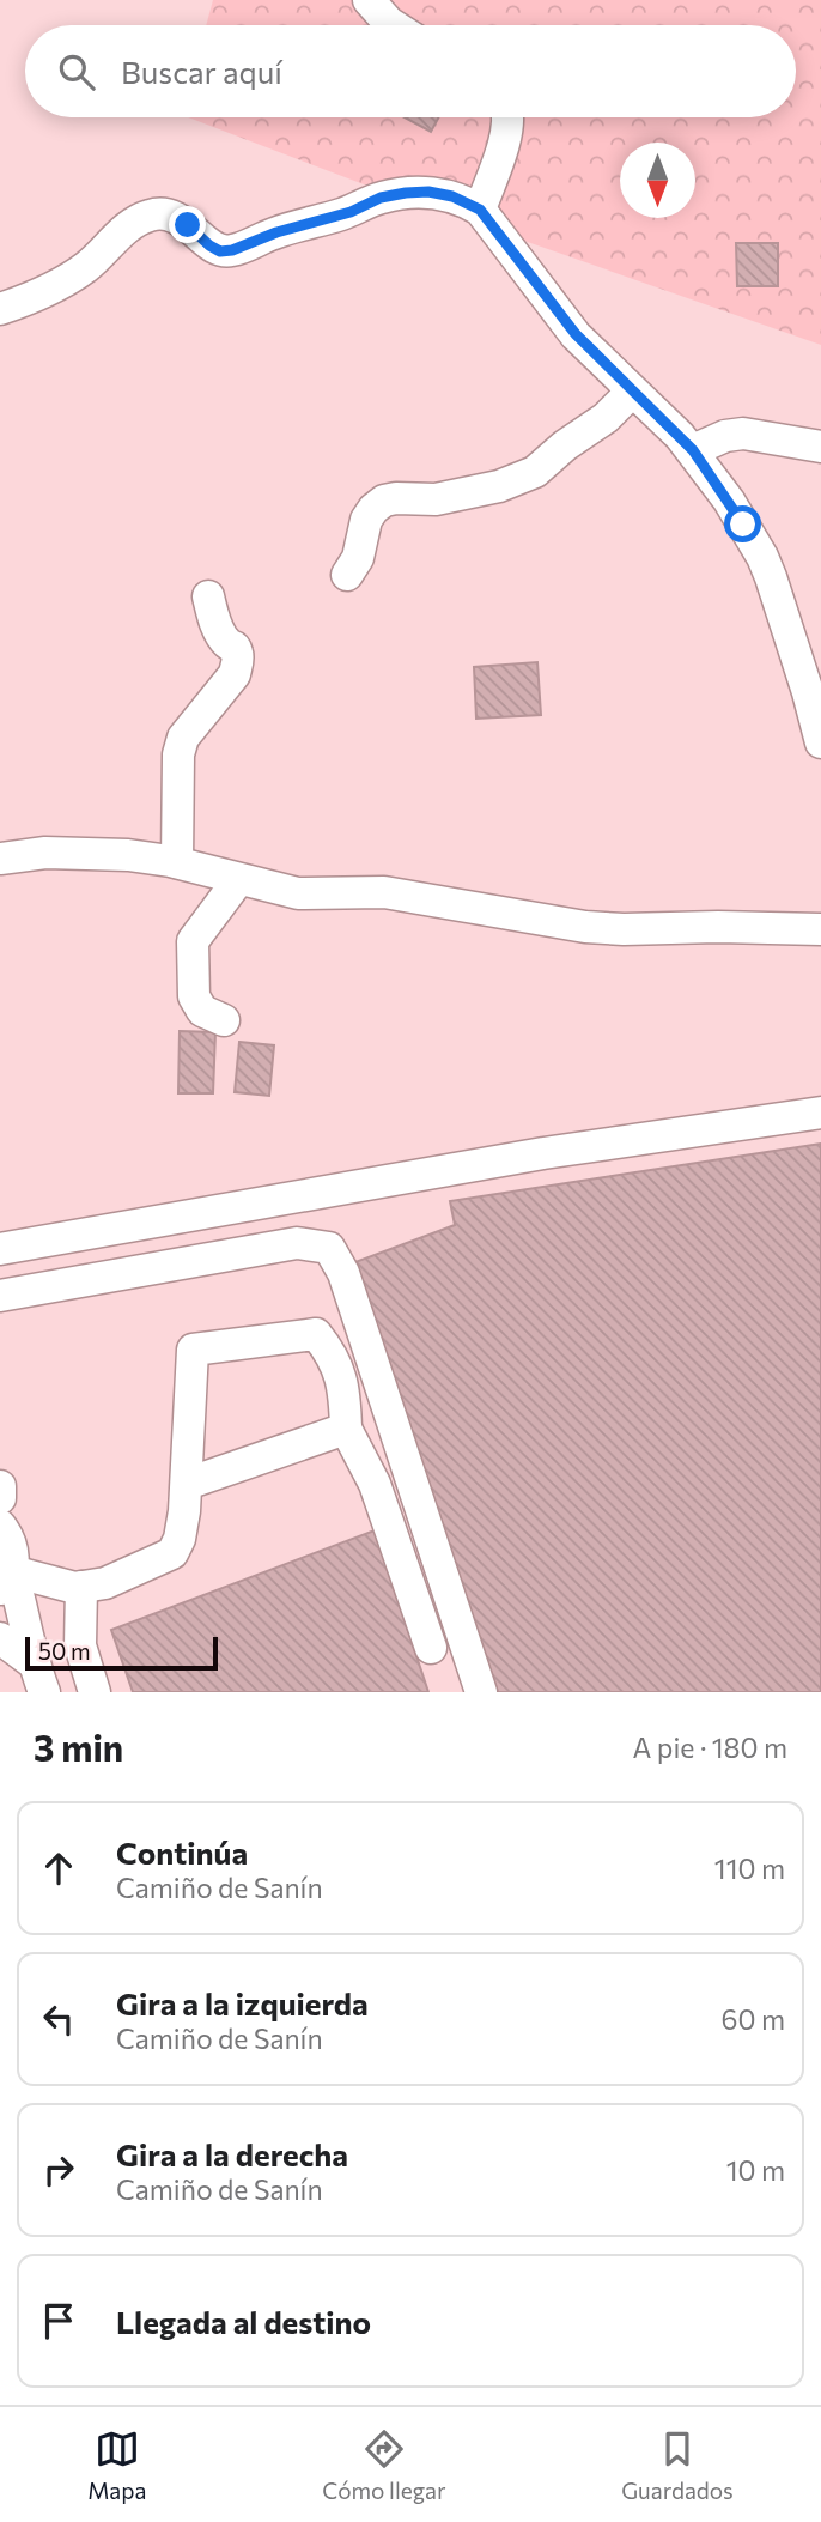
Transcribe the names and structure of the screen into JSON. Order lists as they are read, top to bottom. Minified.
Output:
{"scale_bar":"50 m","north":"bottom","page":{"search":"Buscar aquí","scale":"50 m","heading":["3 min","A pie · 180 m"],"list":[["Continúa","Camiño de Sanín","110 m"],["Gira a la izquierda","Camiño de Sanín","60 m"],["Gira a la derecha","Camiño de Sanín","10 m"],"Llegada al destino"],"nav":["Mapa","Cómo llegar","Guardados"]}}
